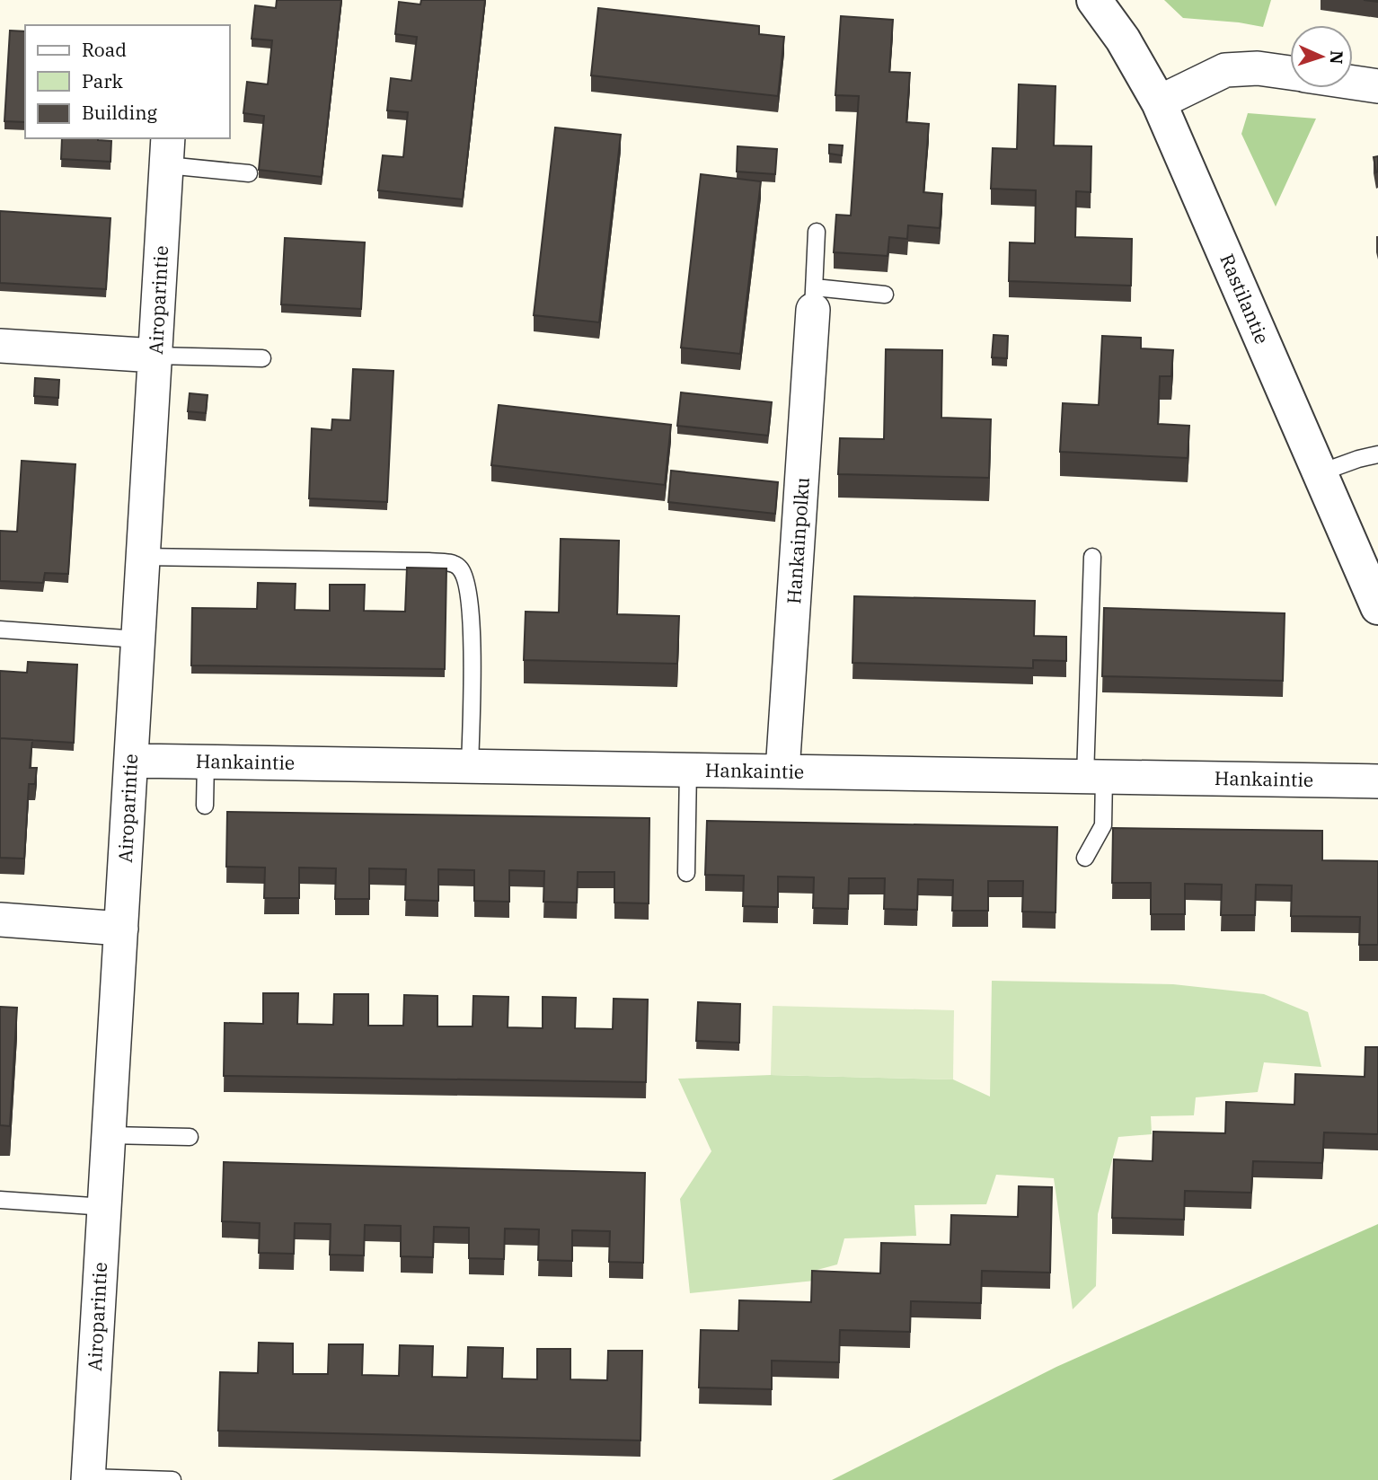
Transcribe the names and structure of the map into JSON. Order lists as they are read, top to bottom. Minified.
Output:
{"streets":{"street":["Rastilantie","Airoparintie","Hankainpolku","Hankaintie"]},"crossings":[["Airoparintie","Hankaintie"],["Hankainpolku","Hankaintie"]],"legend":["Road","Park","Building"],"north":"right"}
